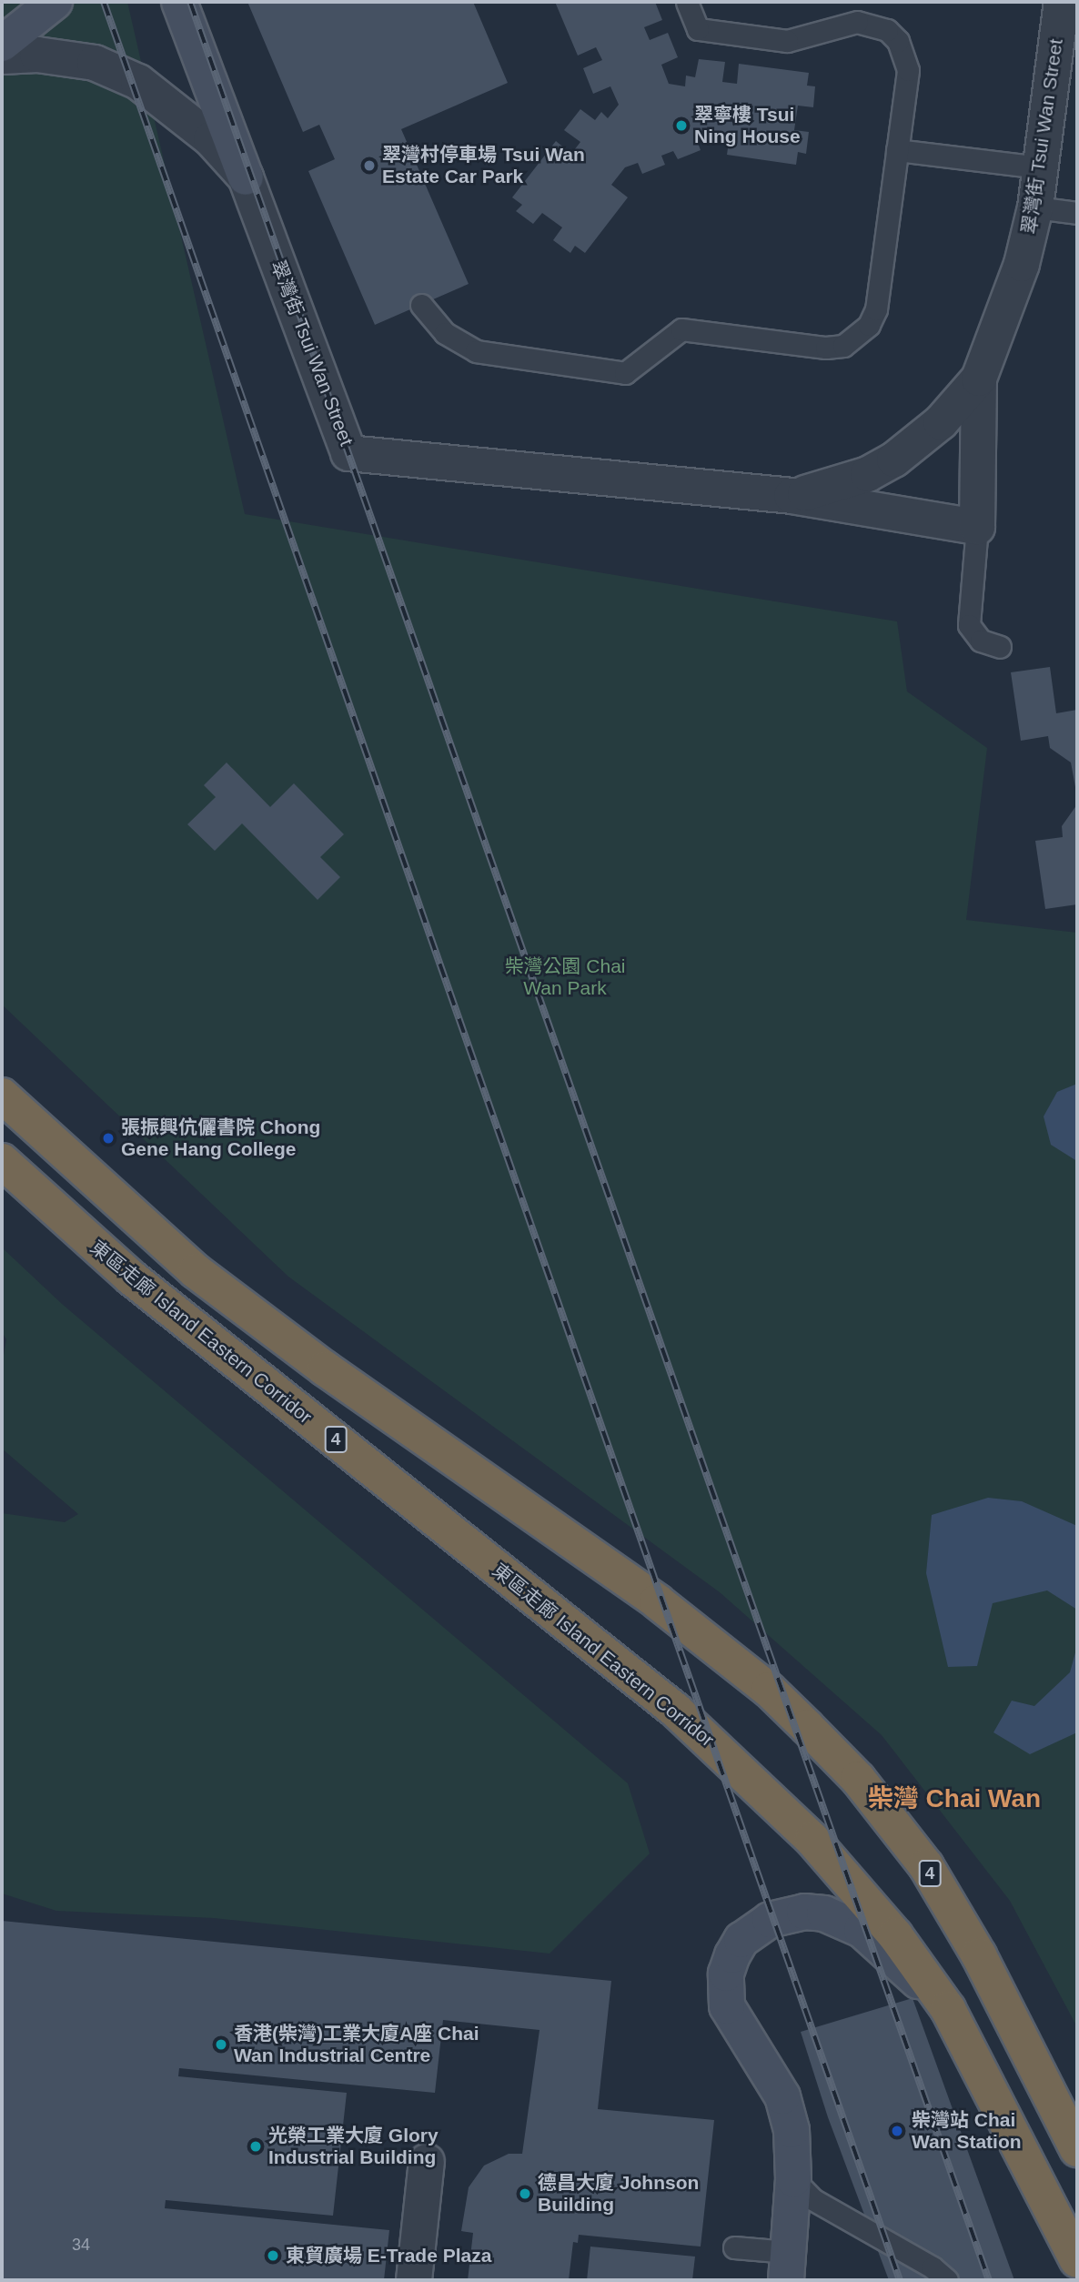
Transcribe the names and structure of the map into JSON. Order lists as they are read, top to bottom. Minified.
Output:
{"streets":{"highway":["東區走廊 Island Eastern Corridor","4"],"street":["翠灣街 Tsui Wan Street"]},"districts":["柴灣 Chai Wan"],"parks":["柴灣公園 Chai Wan Park"],"places":["翠寧樓 Tsui Ning House","翠灣村停車場 Tsui Wan Estate Car Park","張振興伉儷書院 Chong Gene Hang College","香港(柴灣)工業大廈A座 Chai Wan Industrial Centre","柴灣站 Chai Wan Station","光榮工業大廈 Glory Industrial Building","德昌大廈 Johnson Building","東貿廣場 E-Trade Plaza"],"house_numbers":["34"]}
